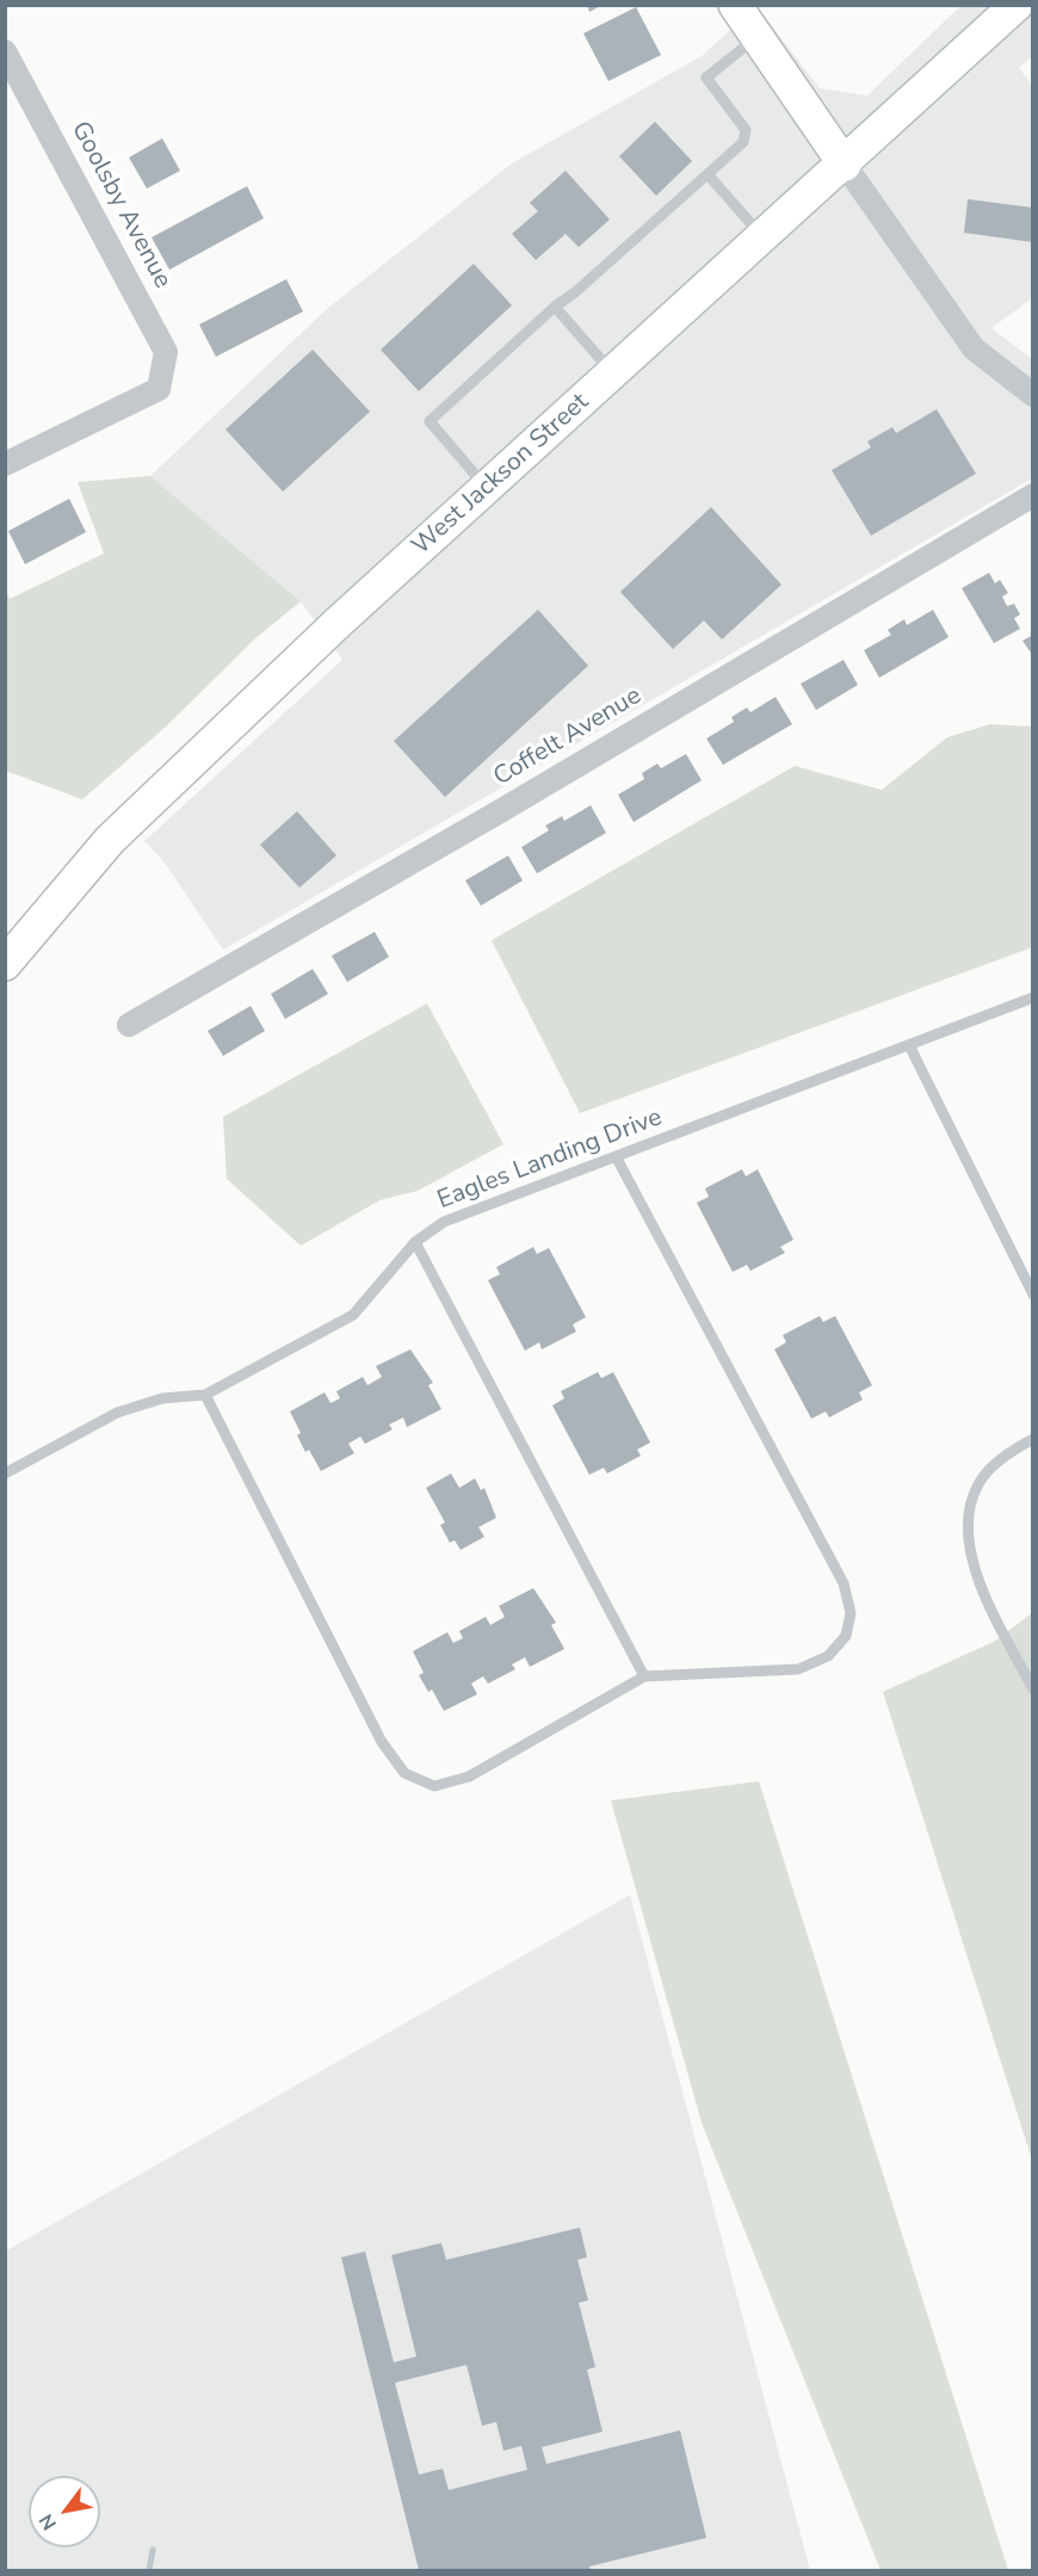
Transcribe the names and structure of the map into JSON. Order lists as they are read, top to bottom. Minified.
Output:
{"streets":{"street":["Goolsby Avenue","West Jackson Street","Coffelt Avenue"],"lane":["Eagles Landing Drive"]},"north":"bottom left"}
